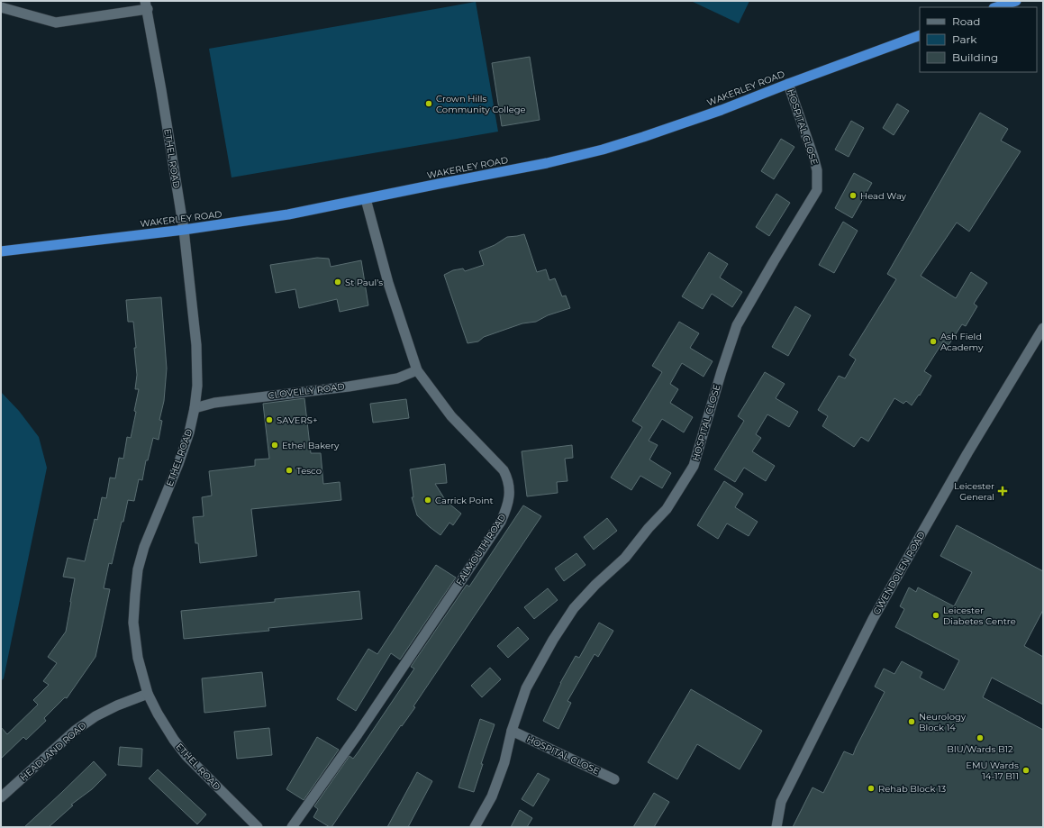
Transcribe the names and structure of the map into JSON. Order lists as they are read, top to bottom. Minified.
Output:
{"streets":{"highway":["WAKERLEY ROAD"],"street":["HOSPITAL CLOSE","ETHEL ROAD","CLOVELLY ROAD","FALMOUTH ROAD","GWENDOLEN ROAD","HEADLAND ROAD"]},"crossings":[["WAKERLEY ROAD","HOSPITAL CLOSE"],["WAKERLEY ROAD","ETHEL ROAD"],["WAKERLEY ROAD","FALMOUTH ROAD"],["ETHEL ROAD","CLOVELLY ROAD"],["ETHEL ROAD","HEADLAND ROAD"],["CLOVELLY ROAD","FALMOUTH ROAD"]],"places":{"other":["Crown Hills Community College","Head Way","St Paul's","Ash Field Academy","SAVERS+","Ethel Bakery","Tesco","Carrick Point","Leicester Diabetes Centre","Neurology Block 14","BIU/Wards B12","EMU Wards 14-17 B11","Rehab Block 13"],"health":["Leicester General"]},"legend":["Road","Park","Building"]}
